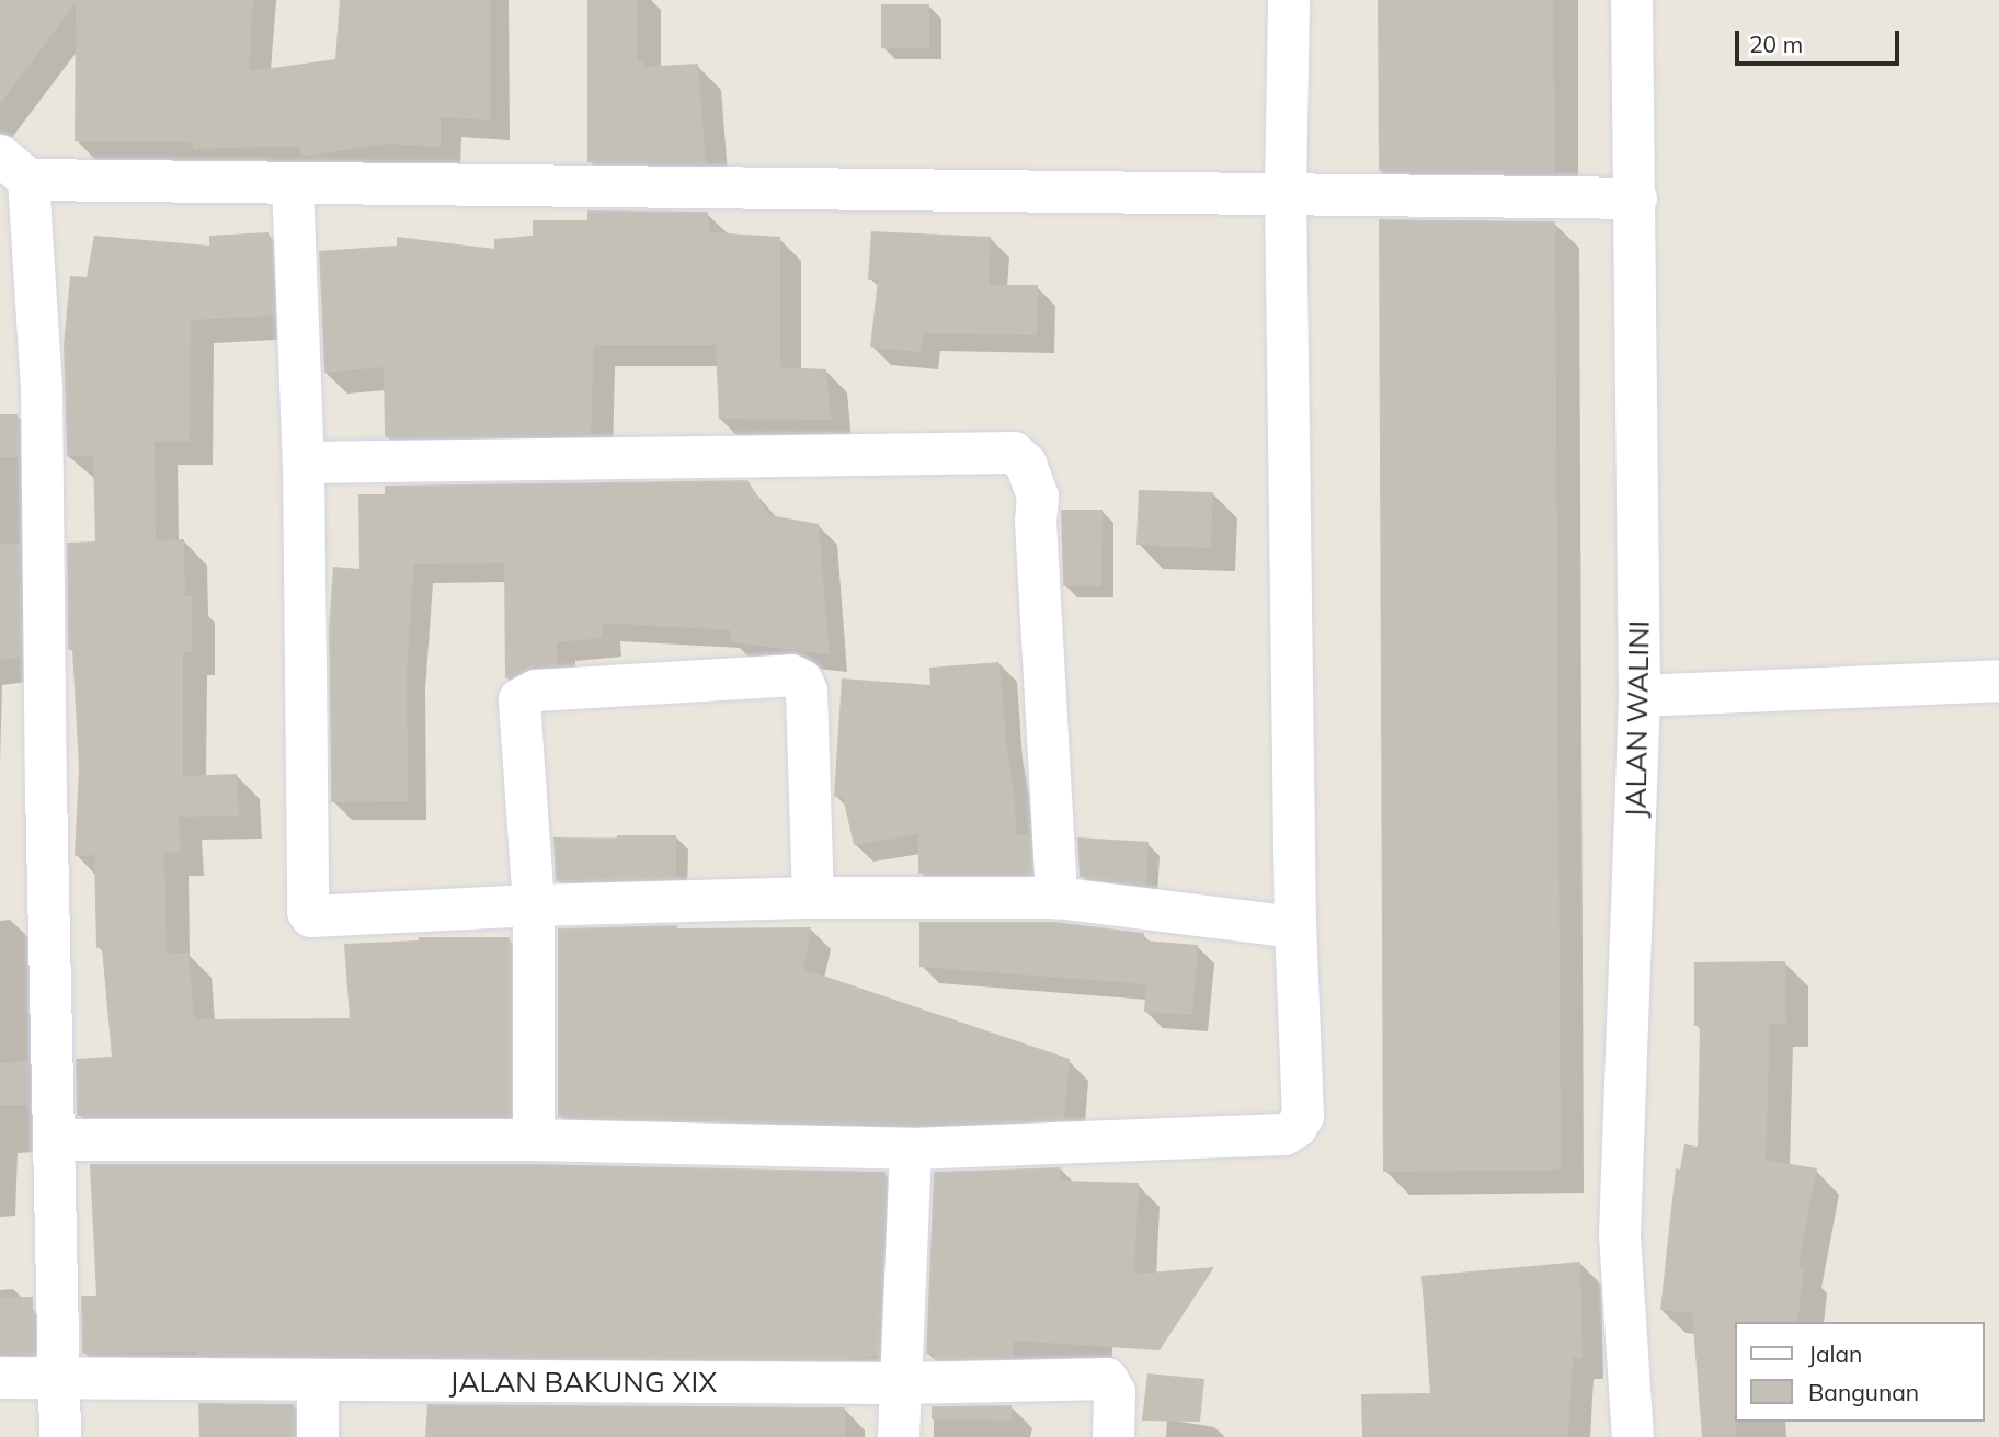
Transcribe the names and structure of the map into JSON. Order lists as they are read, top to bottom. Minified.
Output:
{"streets":{"street":["JALAN WALINI","JALAN BAKUNG XIX"]},"legend":["Jalan","Bangunan"],"scale_bar":"20 m"}
